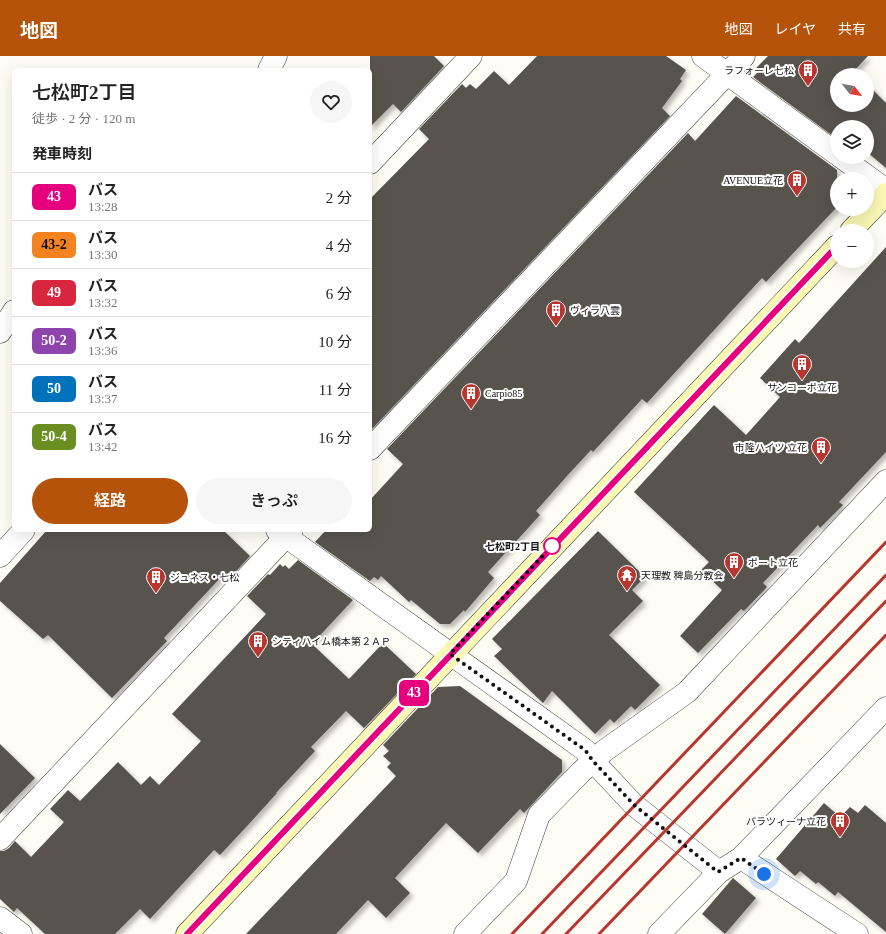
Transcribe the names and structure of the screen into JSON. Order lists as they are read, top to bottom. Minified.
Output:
{"places":{"building":["ラフォーレ七松","AVENUE立花","ヴィラ八雲","サンコーポ立花","Carpio85","市隆ハイツ 立花","ポート立花","ジュネス・七松","シティハイム橋本第２ＡＰ","パラツィーナ立花"],"other":["七松町2丁目"],"temple":["天理教 稗島分教会"]},"lines":["bus line 43"],"north":"bottom right","page":{"header":"地図","nav":["地図","レイヤ","共有"],"on_map":"43","map_buttons":["+","−"],"heading":[["七松町2丁目","徒歩 · 2 分 · 120 m"],"発車時刻"],"list":[{"mark":"43","name":"バス","note":"13:28","value":"2 分"},{"mark":"43-2","name":"バス","note":"13:30","value":"4 分"},{"mark":"49","name":"バス","note":"13:32","value":"6 分"},{"mark":"50-2","name":"バス","note":"13:36","value":"10 分"},{"mark":"50","name":"バス","note":"13:37","value":"11 分"},{"mark":"50-4","name":"バス","note":"13:42","value":"16 分"}],"buttons":["経路","きっぷ"]}}
